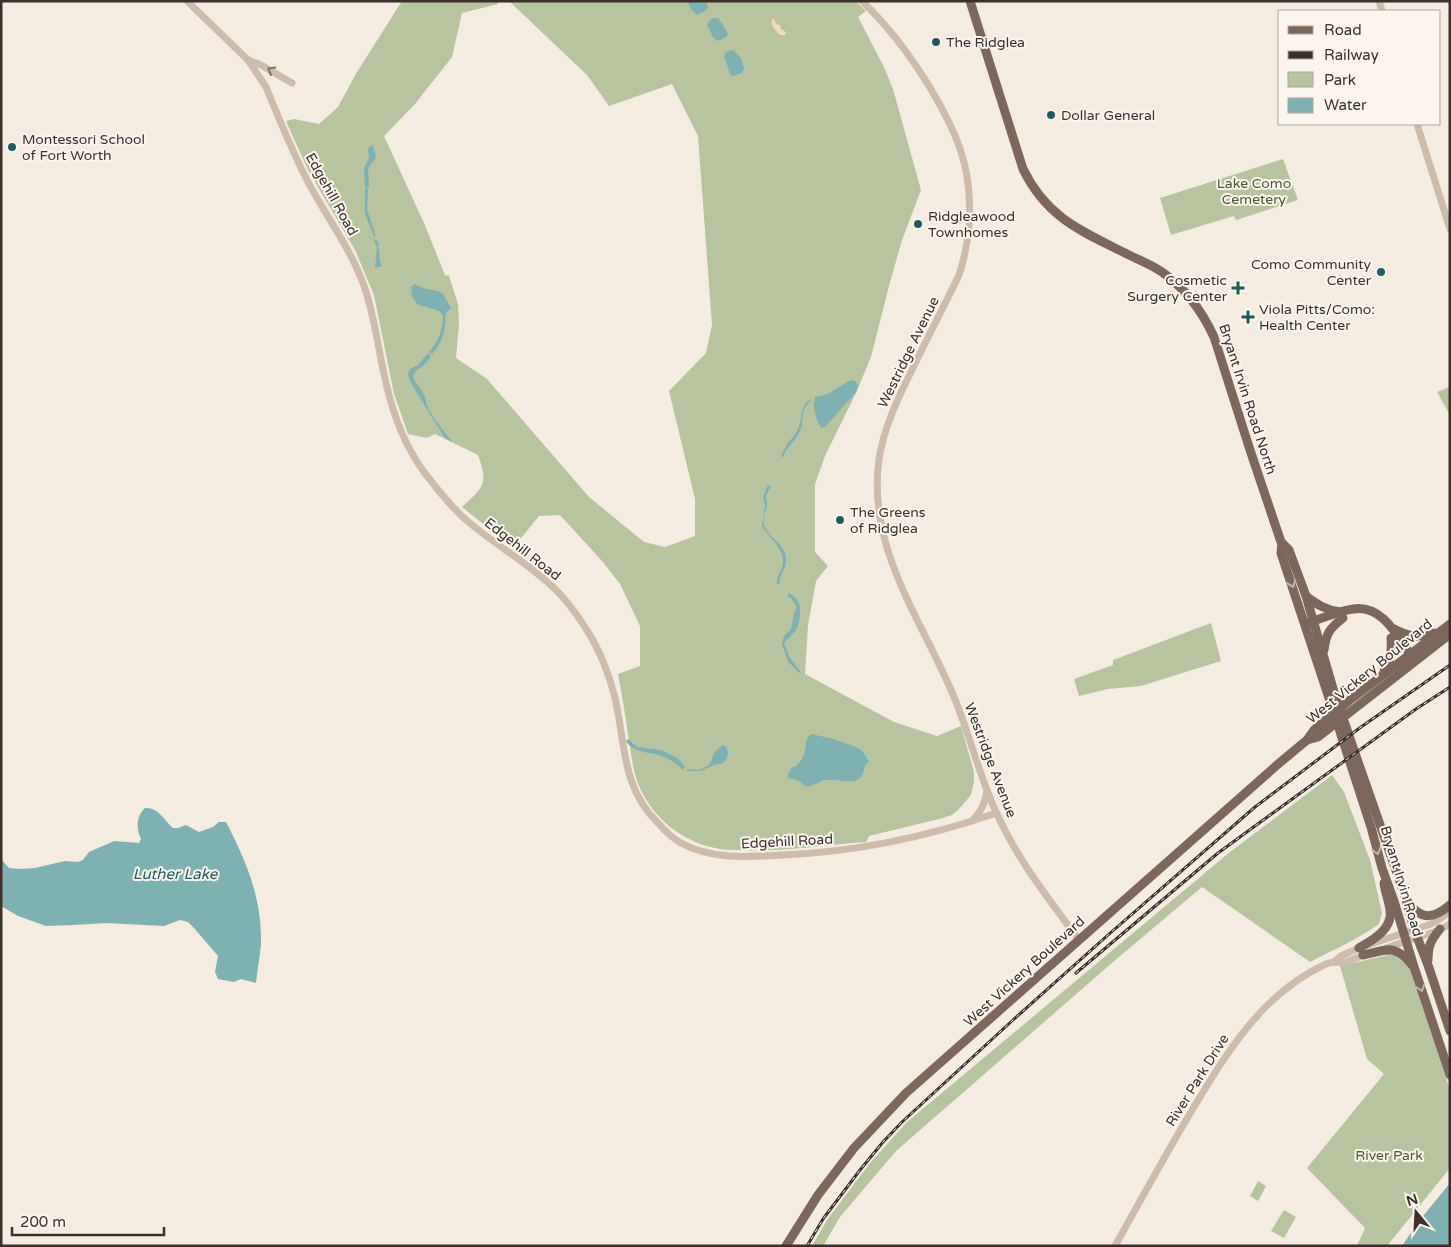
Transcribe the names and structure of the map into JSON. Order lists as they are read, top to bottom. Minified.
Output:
{"streets":{"main road":["Bryant Irvin Road North","West Vickery Boulevard","Bryant Irvin Road"],"street":["Edgehill Road","Westridge Avenue","River Park Drive"]},"crossings":[["Edgehill Road","Westridge Avenue"],["Westridge Avenue","West Vickery Boulevard"],["Bryant Irvin Road North","Bryant Irvin Road"],["Bryant Irvin Road","River Park Drive"]],"water":["Luther Lake"],"parks":["Lake Como Cemetery","River Park"],"places":{"other":["The Ridglea","Dollar General","Montessori School of Fort Worth","Ridgleawood Townhomes","Como Community Center","The Greens of Ridglea"],"health":["Cosmetic Surgery Center","Viola Pitts/Como: Health Center"]},"legend":["Road","Railway","Park","Water"],"scale_bar":"200 m","north":"top"}
